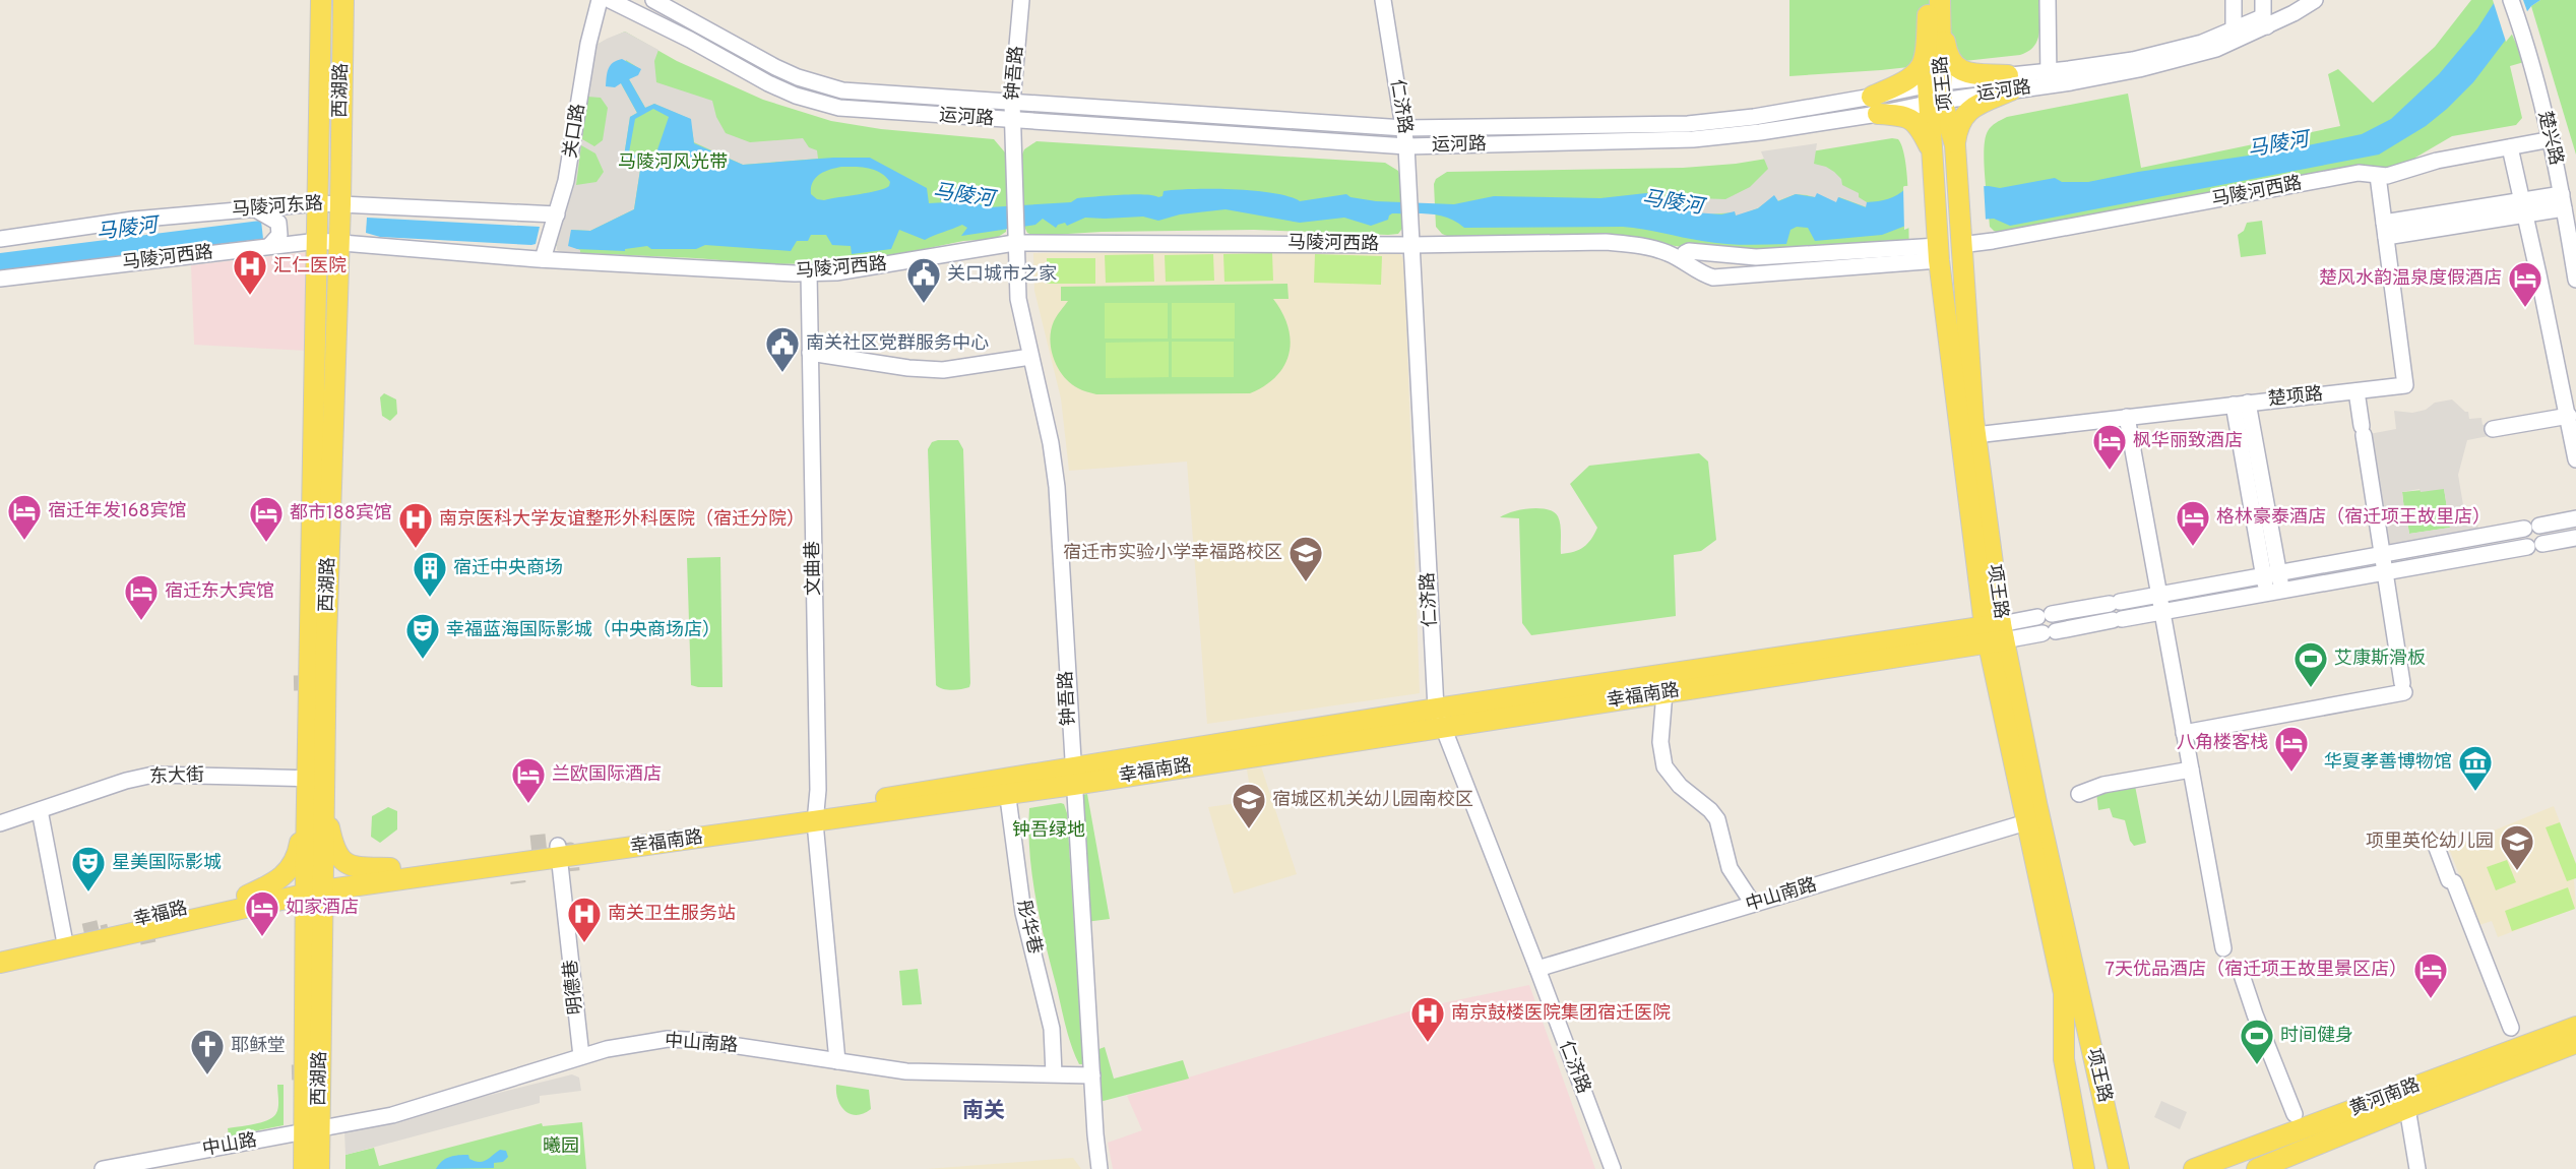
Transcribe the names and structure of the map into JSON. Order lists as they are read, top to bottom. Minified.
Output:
{"streets":{"main road":["项王路","西湖路","幸福南路","幸福路","黄河南路"],"street":["钟吾路","运河路","仁济路","关口路","楚兴路","马陵河西路","马陵河东路","楚项路","文曲巷","东大街","中山南路","彤华巷","明德巷","中山路"]},"crossings":[["钟吾路","运河路"],["钟吾路","马陵河西路"],["钟吾路","幸福南路"],["钟吾路","中山南路"],["项王路","运河路"],["项王路","马陵河西路"],["项王路","楚项路"],["项王路","幸福南路"],["项王路","中山南路"],["西湖路","马陵河西路"],["西湖路","马陵河东路"],["西湖路","幸福南路"],["西湖路","东大街"],["西湖路","中山南路"],["西湖路","幸福路"],["西湖路","中山路"],["运河路","仁济路"],["仁济路","马陵河西路"],["仁济路","幸福南路"],["仁济路","中山南路"],["关口路","马陵河西路"],["关口路","马陵河东路"],["楚兴路","马陵河西路"],["马陵河西路","楚项路"],["马陵河西路","文曲巷"],["文曲巷","幸福南路"],["文曲巷","中山南路"],["幸福南路","幸福路"],["幸福南路","彤华巷"],["幸福南路","明德巷"],["中山南路","彤华巷"],["中山南路","明德巷"],["中山南路","中山路"]],"districts":["南关"],"water":["马陵河"],"parks":["马陵河风光带","钟吾绿地","曦园"],"places":{"hospital":["汇仁医院","南京医科大学友谊整形外科医院（宿迁分院）","南关卫生服务站","南京鼓楼医院集团宿迁医院"],"public building":["关口城市之家","南关社区党群服务中心"],"hotel":["楚风水韵温泉度假酒店","枫华丽致酒店","宿迁年发168宾馆","都市188宾馆","格林豪泰酒店（宿迁项王故里店）","宿迁东大宾馆","八角楼客栈","兰欧国际酒店","如家酒店","7天优品酒店（宿迁项王故里景区店）"],"school or university":["宿迁市实验小学幸福路校区","宿城区机关幼儿园南校区","项里英伦幼儿园"],"building":["宿迁中央商场"],"theatre":["幸福蓝海国际影城（中央商场店）","星美国际影城"],"sports":["艾康斯滑板","时间健身"],"museum":["华夏孝善博物馆"],"church":["耶稣堂"]}}
